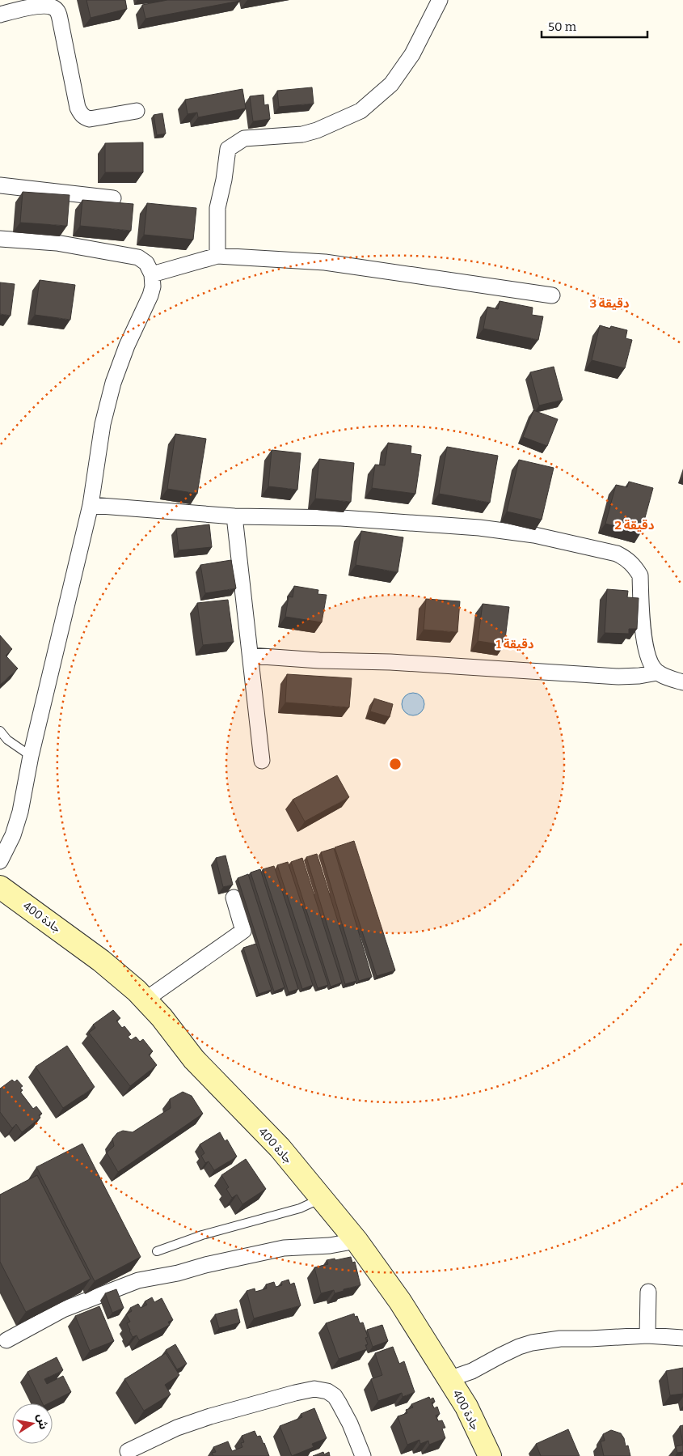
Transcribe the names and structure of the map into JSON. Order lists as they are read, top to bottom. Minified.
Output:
{"streets":{"main road":["جادة 400"]},"scale_bar":"50 m","north":"right","rings":["3 دقيقة","2 دقيقة","1 دقيقة"]}
